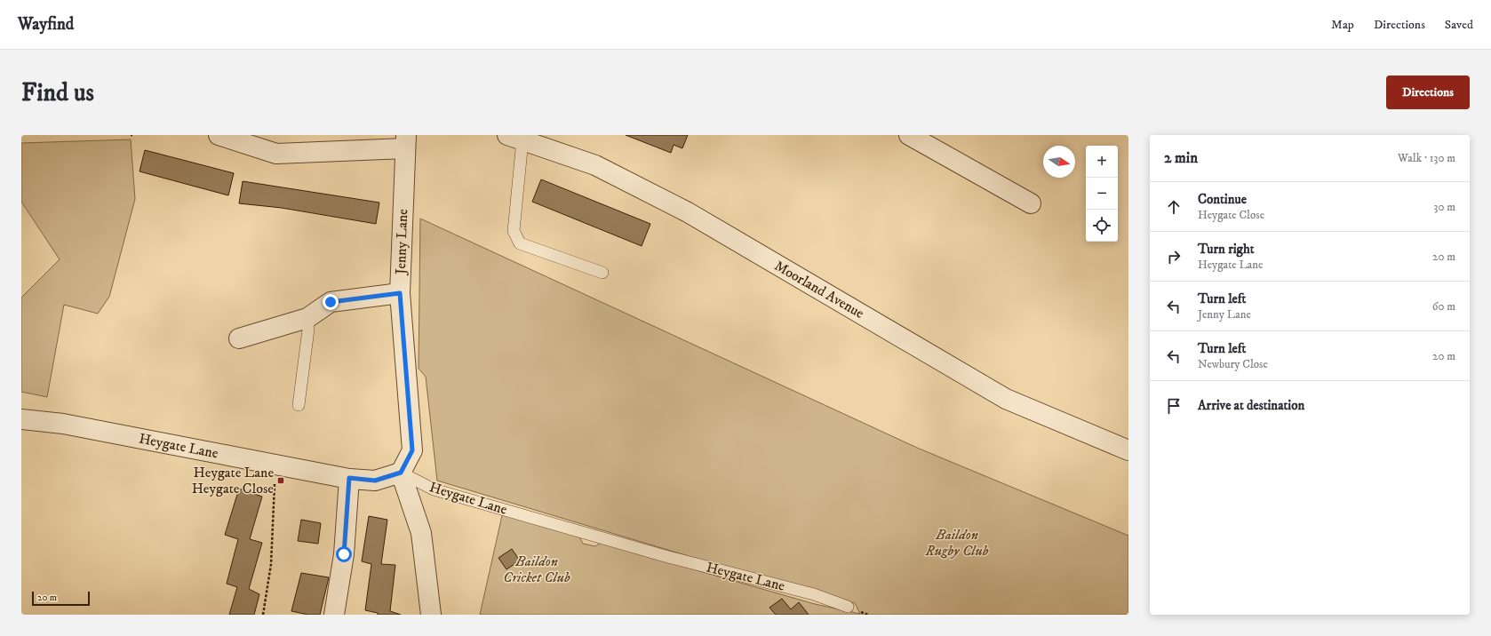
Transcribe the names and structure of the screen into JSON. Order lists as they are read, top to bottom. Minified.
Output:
{"streets":{"street":["Jenny Lane","Moorland Avenue","Heygate Lane"]},"crossings":[["Jenny Lane","Heygate Lane"]],"parks":["Baildon Rugby Club","Baildon Cricket Club"],"places":{"transit":["Heygate Lane Heygate Close"]},"scale_bar":"20 m","north":"right","page":{"header":"Wayfind","nav":["Map","Directions","Saved"],"buttons":"Directions","title":"Find us","heading":["2 min","Walk · 130 m"],"map_buttons":["+","−"],"list":[["Continue","Heygate Close","30 m"],["Turn right","Heygate Lane","20 m"],["Turn left","Jenny Lane","60 m"],["Turn left","Newbury Close","20 m"],"Arrive at destination"],"scale":"20 m"}}
